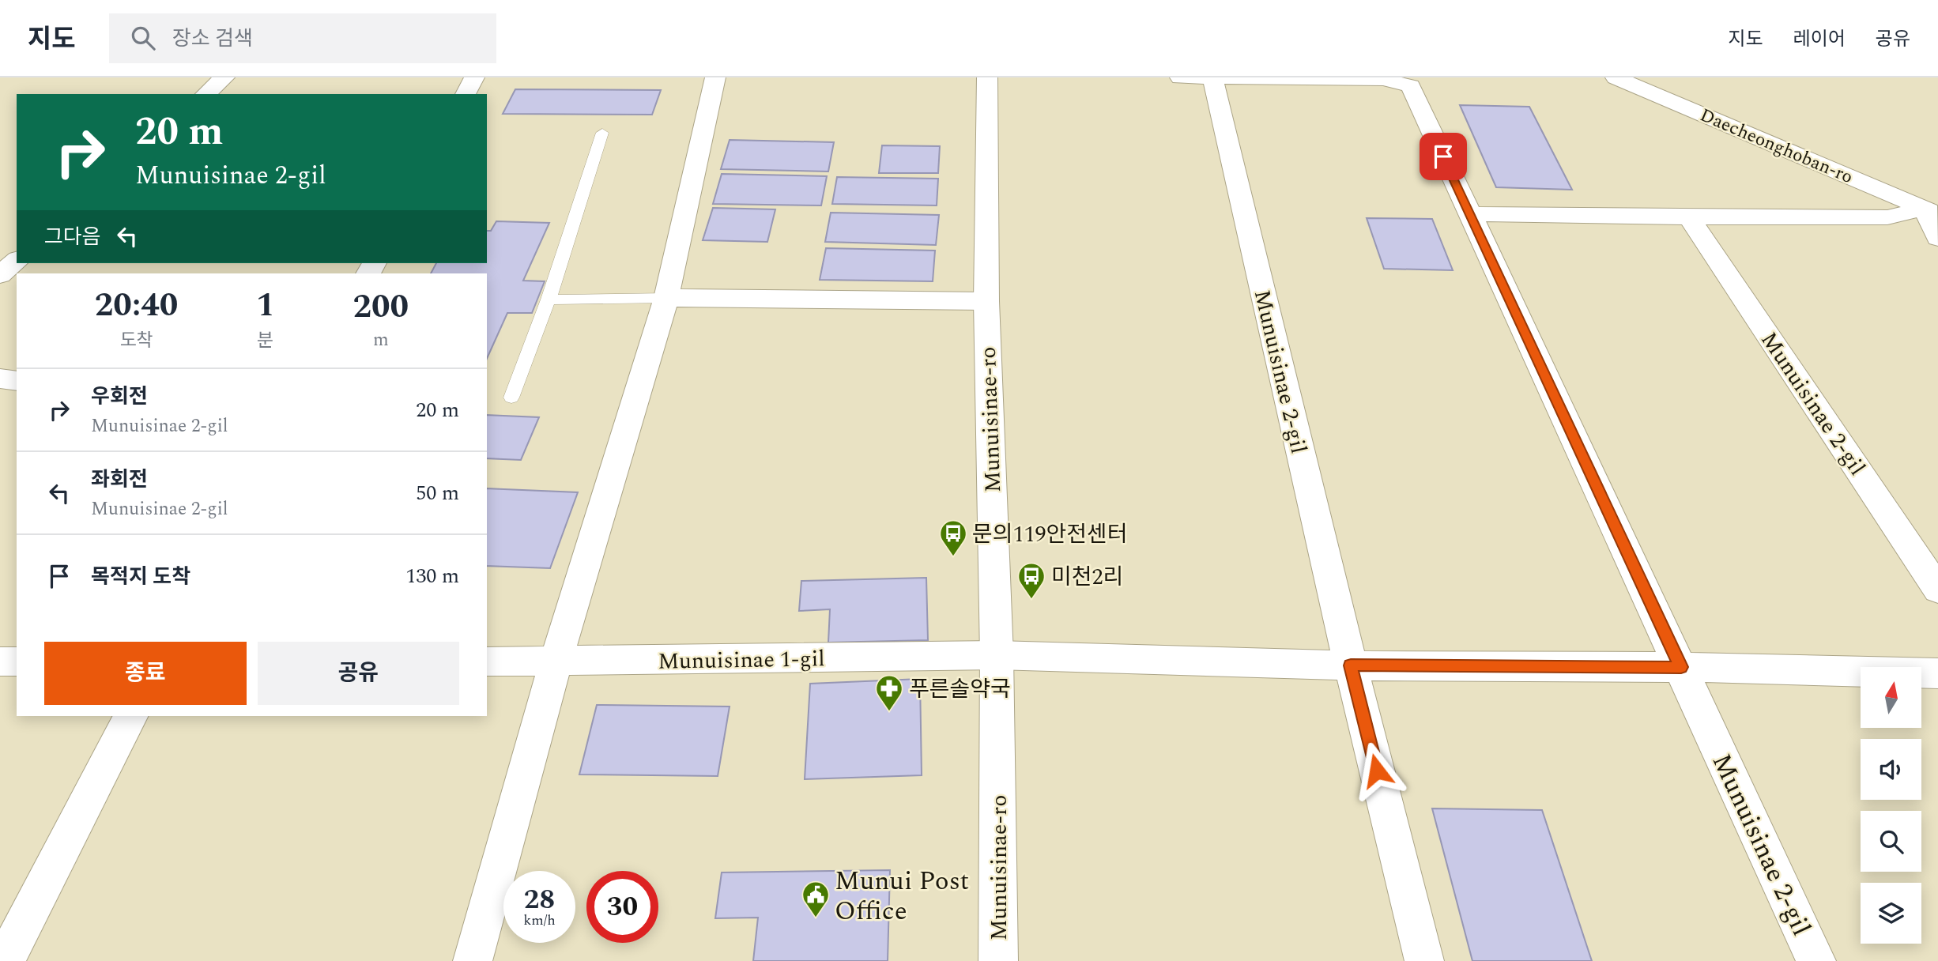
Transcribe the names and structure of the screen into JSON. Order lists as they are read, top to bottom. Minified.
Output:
{"streets":{"street":["Daecheonghoban-ro","Munuisinae 2-gil","Munuisinae-ro","Munuisinae 1-gil"]},"crossings":[["Munuisinae-ro","Munuisinae 1-gil"]],"places":{"bus stop":["문의119안전센터","미천2리"],"pharmacy":["푸른솔약국"],"public building":["Munui Post Office"]},"north":"top","page":{"header":"지도","search":"장소 검색","nav":["지도","레이어","공유"],"turn":["20 m","Munuisinae 2-gil"],"then":"그다음","eta":["20:40","도착","1","분","200","m"],"list":[{"name":"우회전","note":"Munuisinae 2-gil","value":"20 m"},{"name":"좌회전","note":"Munuisinae 2-gil","value":"50 m"},{"name":"목적지 도착","value":"130 m"}],"buttons":["종료","공유"],"speed":"28 km/h","limit":"30"}}
